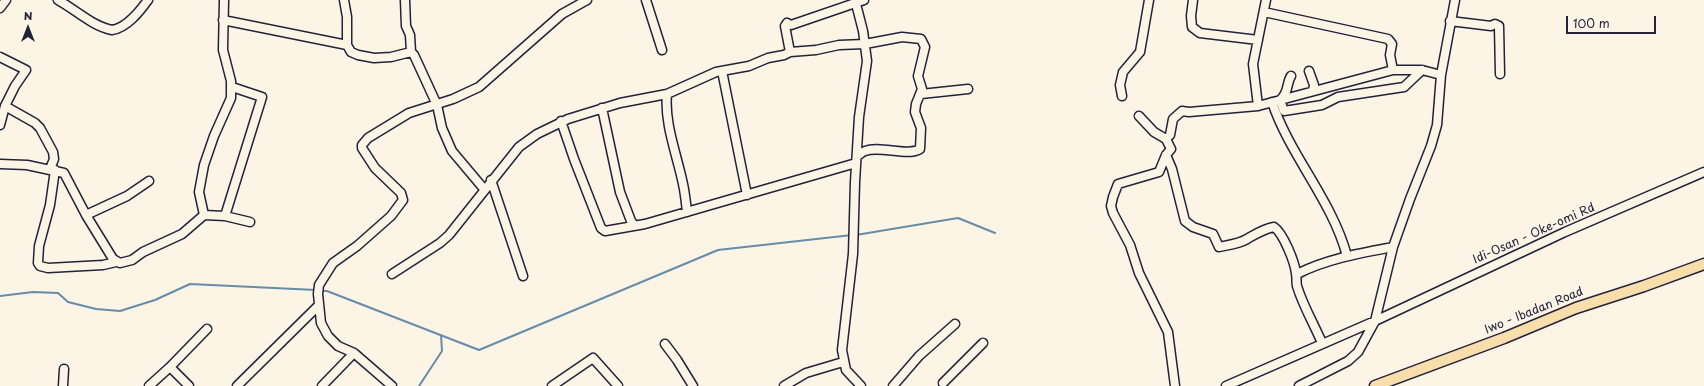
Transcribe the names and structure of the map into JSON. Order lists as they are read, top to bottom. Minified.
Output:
{"streets":{"main road":["Iwo - Ibadan Road"],"street":["Idi-Osan - Oke-omi Rd"]},"scale_bar":"100 m","north":"top"}
